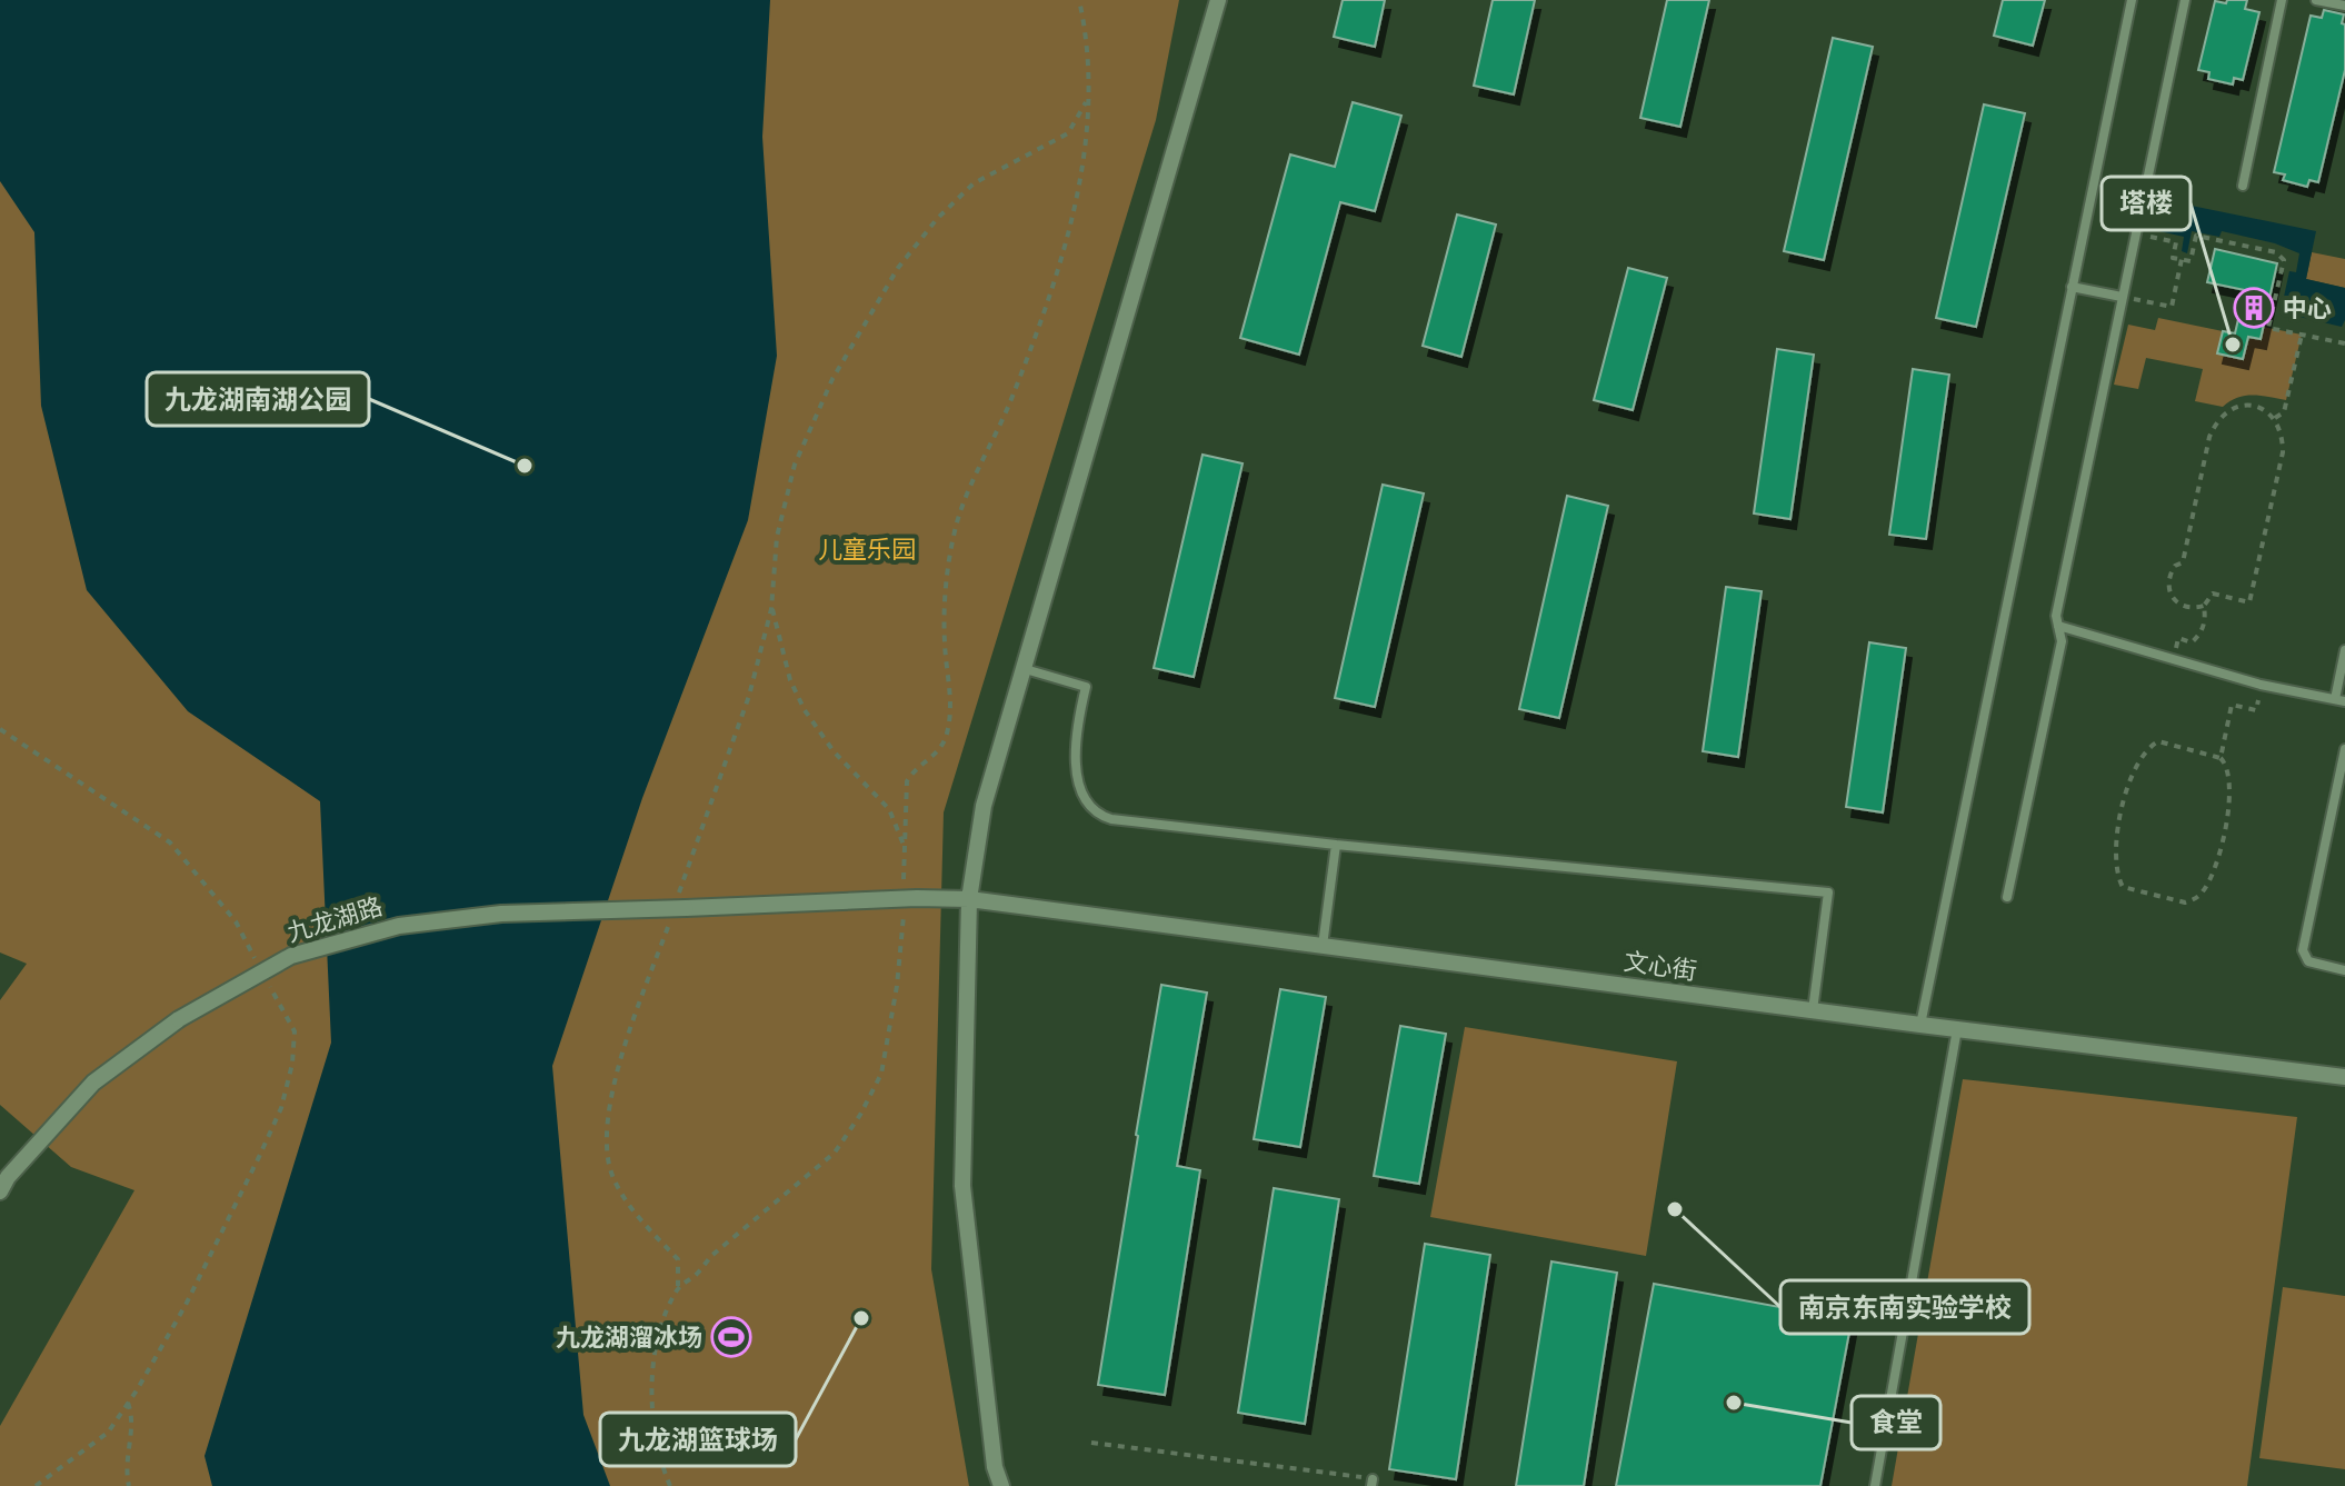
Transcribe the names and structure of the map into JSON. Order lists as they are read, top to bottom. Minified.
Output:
{"streets":{"street":["九龙湖路","文心街"]},"crossings":[["九龙湖路","文心街"]],"parks":["儿童乐园"],"places":{"building":["中心"],"other":["塔楼","九龙湖南湖公园","南京东南实验学校","九龙湖篮球场","食堂"],"sports":["九龙湖溜冰场"]}}
